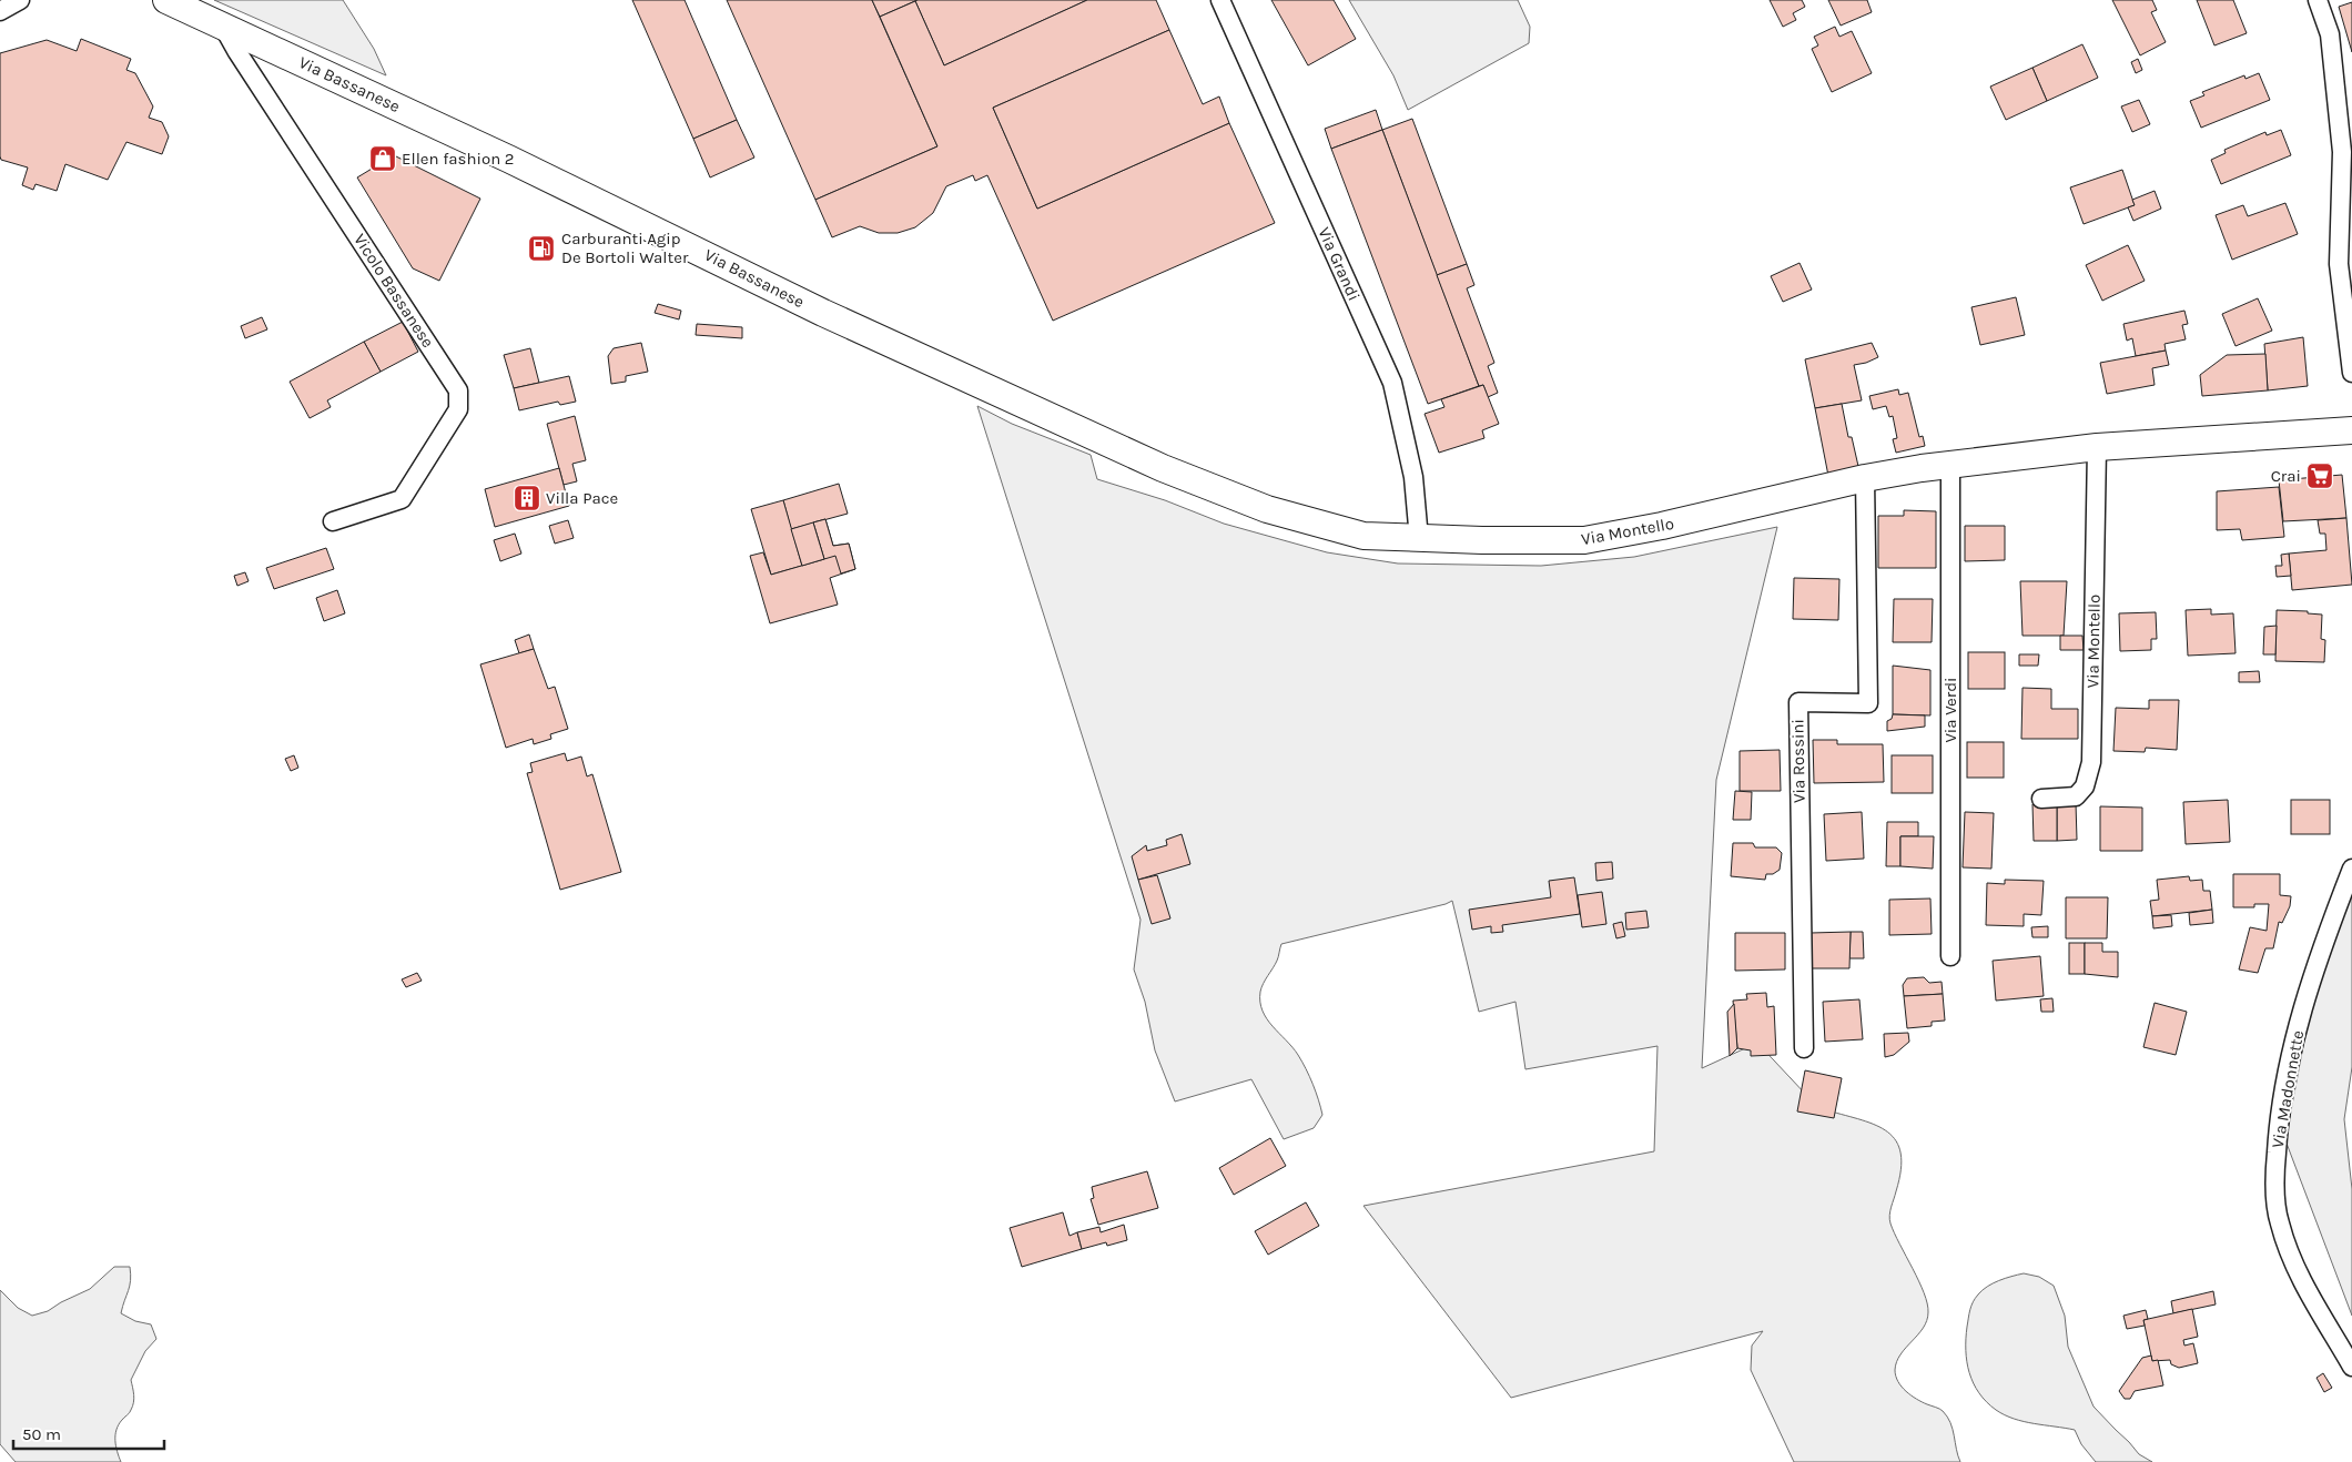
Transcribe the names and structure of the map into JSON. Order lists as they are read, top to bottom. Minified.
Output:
{"streets":{"main road":["Via Bassanese","Via Montello"],"street":["Via Grandi","Vicolo Bassanese","Via Verdi","Via Rossini","Via Madonnette"]},"crossings":[["Via Bassanese","Vicolo Bassanese"],["Via Bassanese","Via Montello"],["Via Grandi","Via Montello"],["Via Montello","Via Verdi"],["Via Montello","Via Rossini"]],"places":{"shop":["Ellen fashion 2"],"fuel station":["Carburanti Agip De Bortoli Walter"],"supermarket":["Crai"],"building":["Villa Pace"]},"scale_bar":"50 m"}
